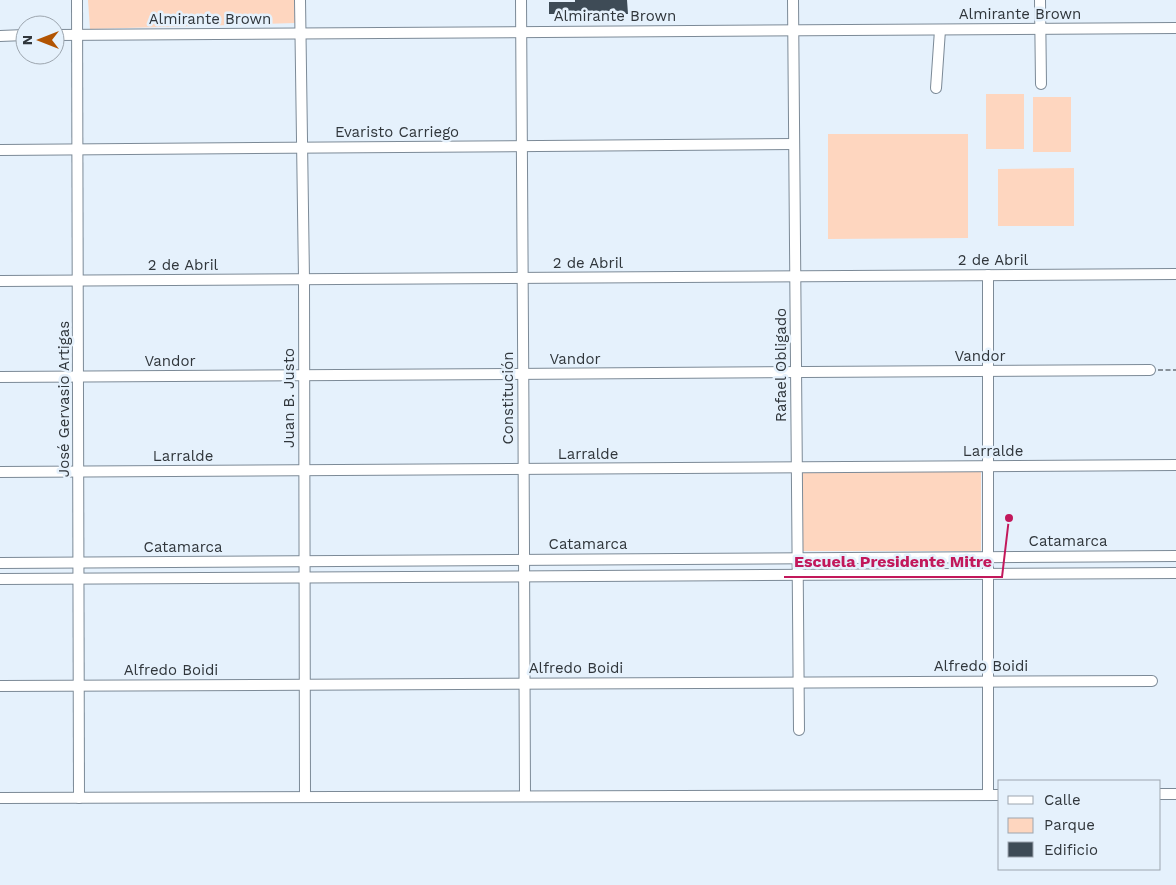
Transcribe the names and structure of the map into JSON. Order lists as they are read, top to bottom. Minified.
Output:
{"streets":{"street":["Almirante Brown","Evaristo Carriego","2 de Abril","Vandor","Rafael Obligado","Juan B. Justo","Constitución","José Gervasio Artigas","Larralde","Catamarca","Alfredo Boidi"]},"crossings":[["Almirante Brown","Rafael Obligado"],["Almirante Brown","Juan B. Justo"],["Almirante Brown","Constitución"],["Almirante Brown","José Gervasio Artigas"],["Evaristo Carriego","Rafael Obligado"],["Evaristo Carriego","Juan B. Justo"],["Evaristo Carriego","Constitución"],["Evaristo Carriego","José Gervasio Artigas"],["2 de Abril","Rafael Obligado"],["2 de Abril","Juan B. Justo"],["2 de Abril","Constitución"],["2 de Abril","José Gervasio Artigas"],["Vandor","Rafael Obligado"],["Vandor","Juan B. Justo"],["Vandor","Constitución"],["Vandor","José Gervasio Artigas"],["Rafael Obligado","Larralde"],["Rafael Obligado","Catamarca"],["Rafael Obligado","Alfredo Boidi"],["Juan B. Justo","Larralde"],["Juan B. Justo","Catamarca"],["Juan B. Justo","Alfredo Boidi"],["Constitución","Larralde"],["Constitución","Catamarca"],["Constitución","Alfredo Boidi"],["José Gervasio Artigas","Larralde"],["José Gervasio Artigas","Catamarca"],["José Gervasio Artigas","Alfredo Boidi"]],"places":["Escuela Presidente Mitre"],"legend":["Calle","Parque","Edificio"],"north":"left"}
